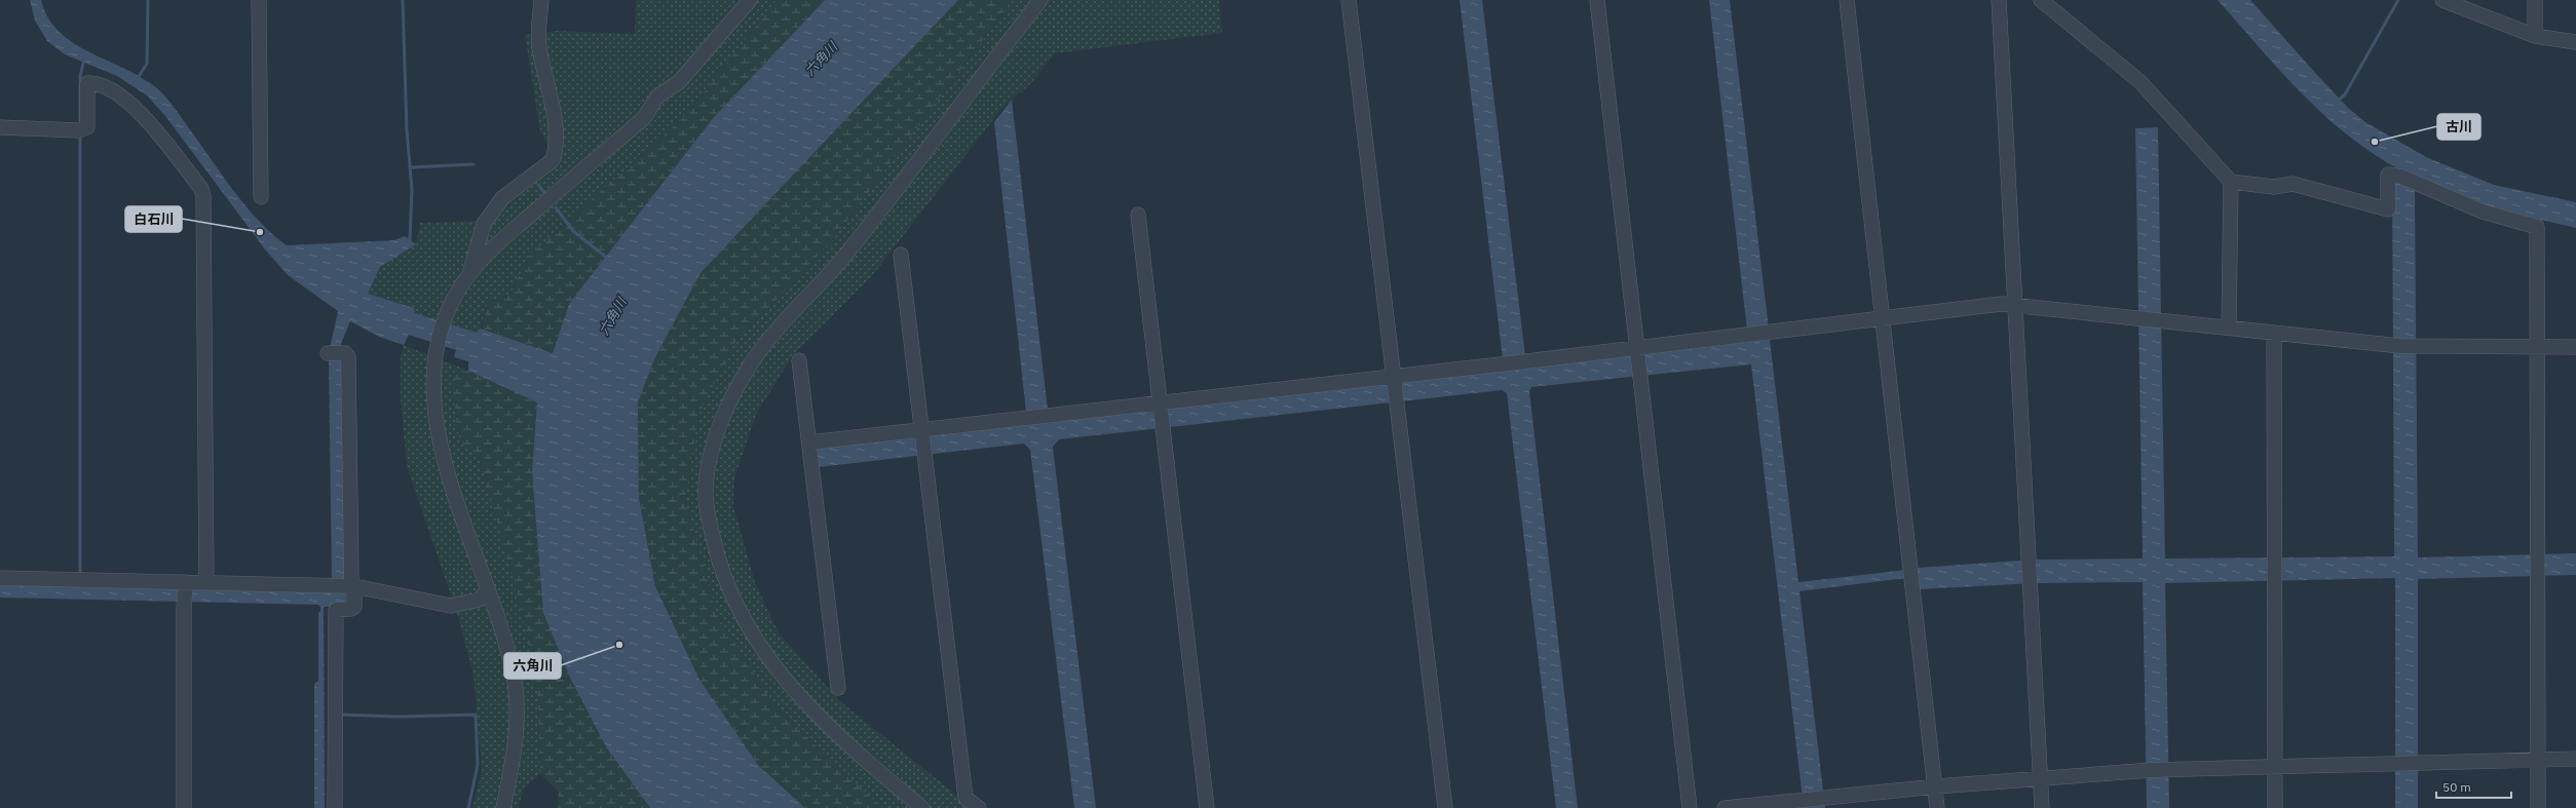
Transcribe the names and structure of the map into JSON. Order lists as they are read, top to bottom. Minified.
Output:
{"water":["六角川"],"places":["古川","白石川","六角川"],"scale_bar":"50 m"}
